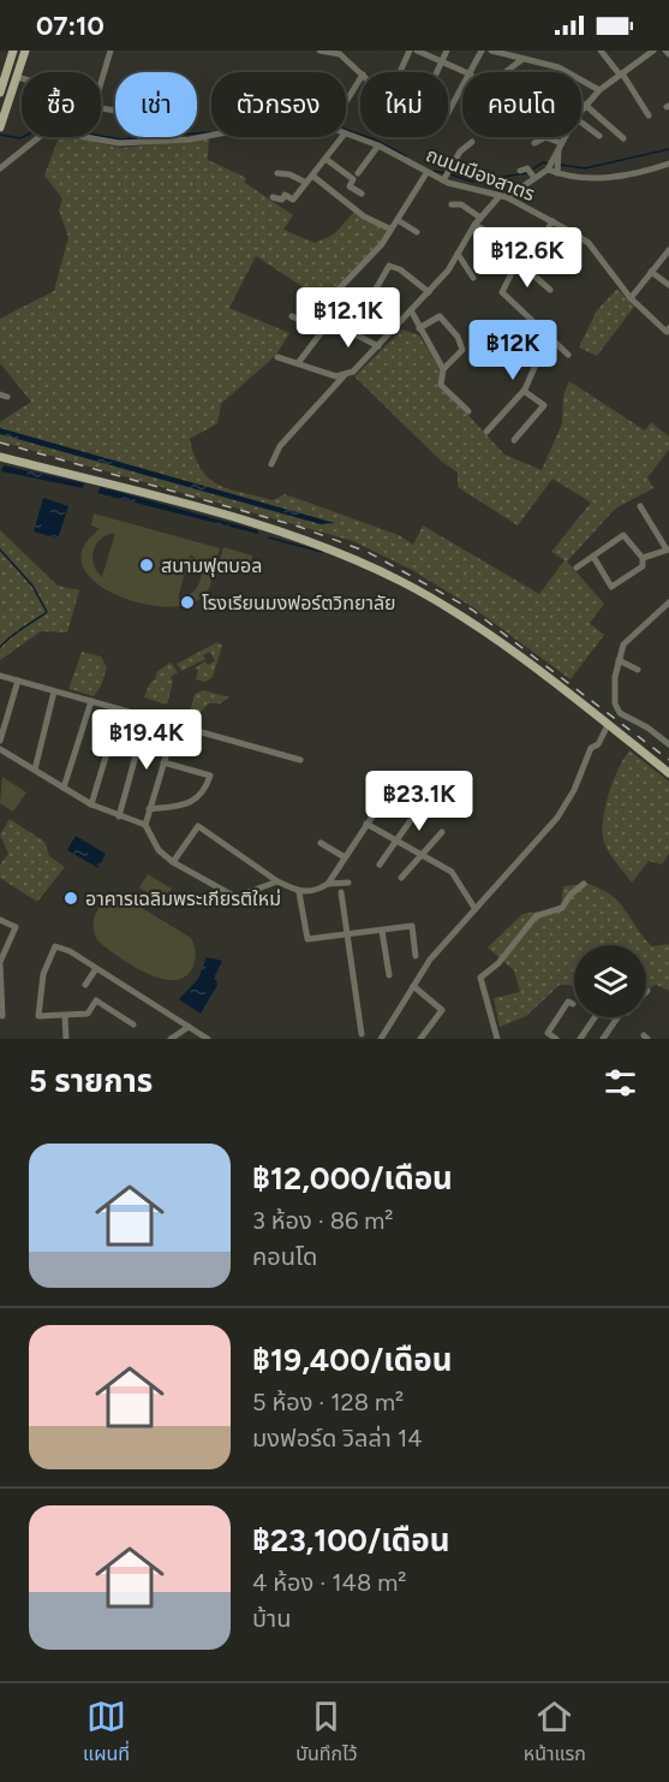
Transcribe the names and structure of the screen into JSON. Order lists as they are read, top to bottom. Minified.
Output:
{"streets":{"street":["ถนนเมืองสาตร"]},"places":["สนามฟุตบอล","โรงเรียนมงฟอร์ตวิทยาลัย","อาคารเฉลิมพระเกียรติใหม่"],"page":{"status":"07:10","chip":["ซื้อ","เช่า","ตัวกรอง","ใหม่","คอนโด"],"price":["฿12.6K","฿12.1K","฿12K","฿19.4K","฿23.1K"],"heading":"5 รายการ","list":[{"name":"฿12,000/เดือน","note":"3 ห้อง · 86 m² · คอนโด"},{"name":"฿19,400/เดือน","note":"5 ห้อง · 128 m² · มงฟอร์ด วิลล่า 14"},{"name":"฿23,100/เดือน","note":"4 ห้อง · 148 m² · บ้าน"}],"tabs":["แผนที่","บันทึกไว้","หน้าแรก"]}}
